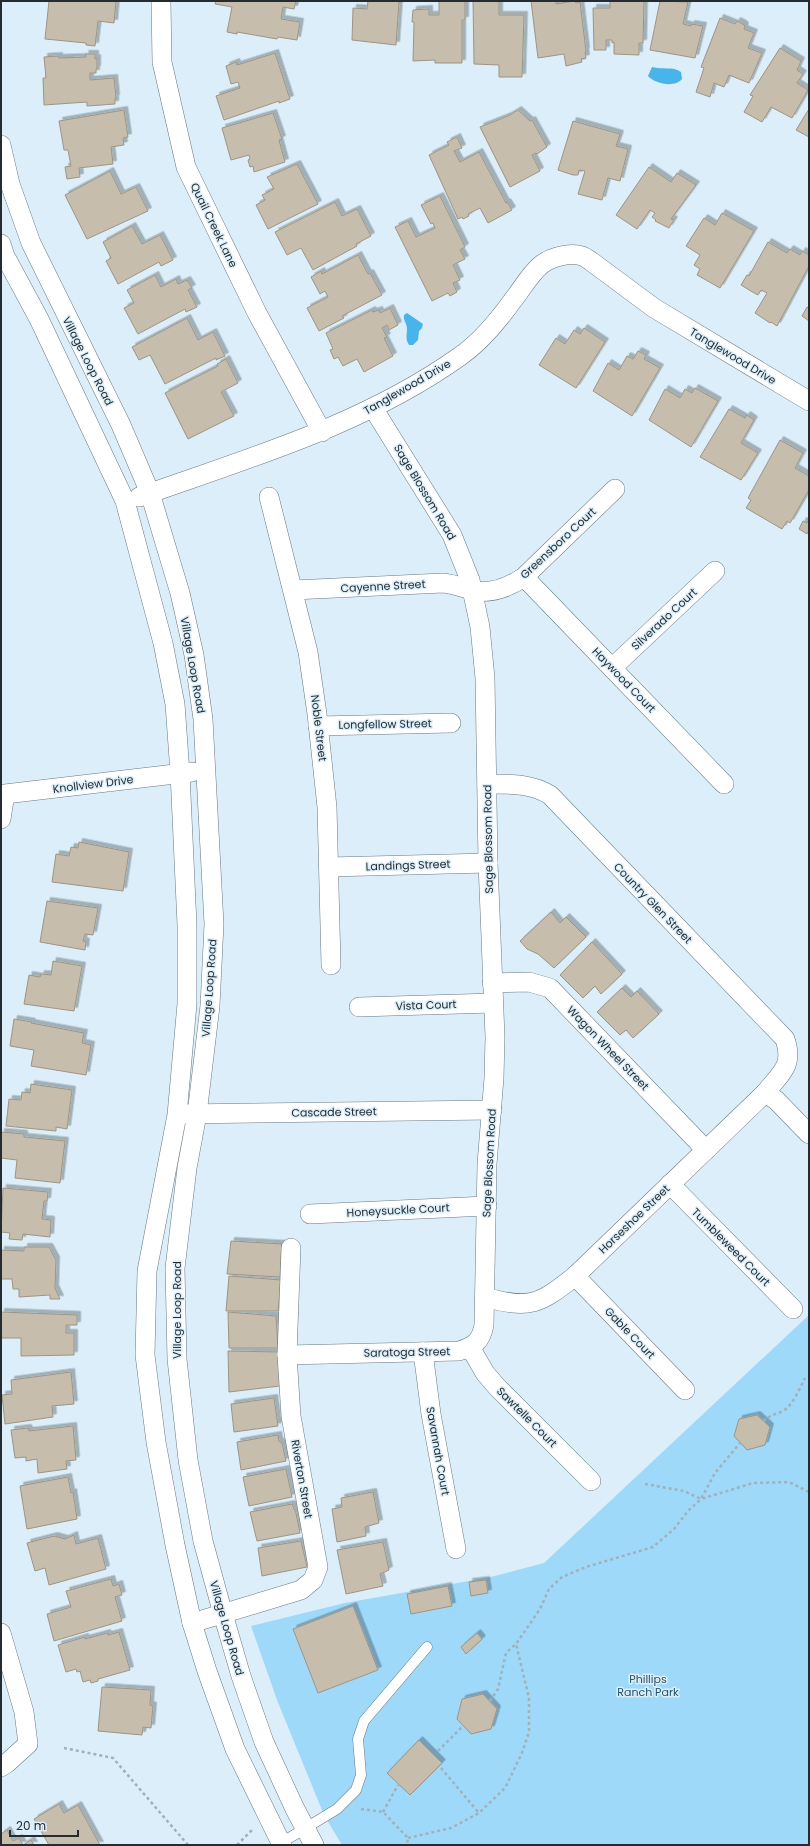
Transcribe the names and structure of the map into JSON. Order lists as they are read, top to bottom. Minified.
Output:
{"streets":{"street":["Quail Creek Lane","Tanglewood Drive","Village Loop Road","Sage Blossom Road","Greensboro Court","Cayenne Street","Silverado Court","Haywood Court","Longfellow Street","Noble Street","Knollview Drive","Landings Street","Country Glen Street","Vista Court","Wagon Wheel Street","Cascade Street","Honeysuckle Court","Horseshoe Street","Tumbleweed Court","Gable Court","Saratoga Street","Sawtelle Court","Savannah Court","Riverton Street"]},"crossings":[["Quail Creek Lane","Tanglewood Drive"],["Tanglewood Drive","Village Loop Road"],["Tanglewood Drive","Sage Blossom Road"],["Village Loop Road","Knollview Drive"],["Village Loop Road","Cascade Street"],["Village Loop Road","Riverton Street"],["Sage Blossom Road","Greensboro Court"],["Sage Blossom Road","Cayenne Street"],["Sage Blossom Road","Landings Street"],["Sage Blossom Road","Country Glen Street"],["Sage Blossom Road","Vista Court"],["Sage Blossom Road","Wagon Wheel Street"],["Sage Blossom Road","Cascade Street"],["Sage Blossom Road","Honeysuckle Court"],["Sage Blossom Road","Horseshoe Street"],["Greensboro Court","Cayenne Street"],["Greensboro Court","Haywood Court"],["Cayenne Street","Noble Street"],["Silverado Court","Haywood Court"],["Longfellow Street","Noble Street"],["Noble Street","Landings Street"],["Country Glen Street","Horseshoe Street"],["Wagon Wheel Street","Horseshoe Street"],["Horseshoe Street","Tumbleweed Court"],["Horseshoe Street","Gable Court"],["Saratoga Street","Sawtelle Court"],["Saratoga Street","Savannah Court"],["Saratoga Street","Riverton Street"]],"parks":["Phillips Ranch Park"],"scale_bar":"20 m"}
